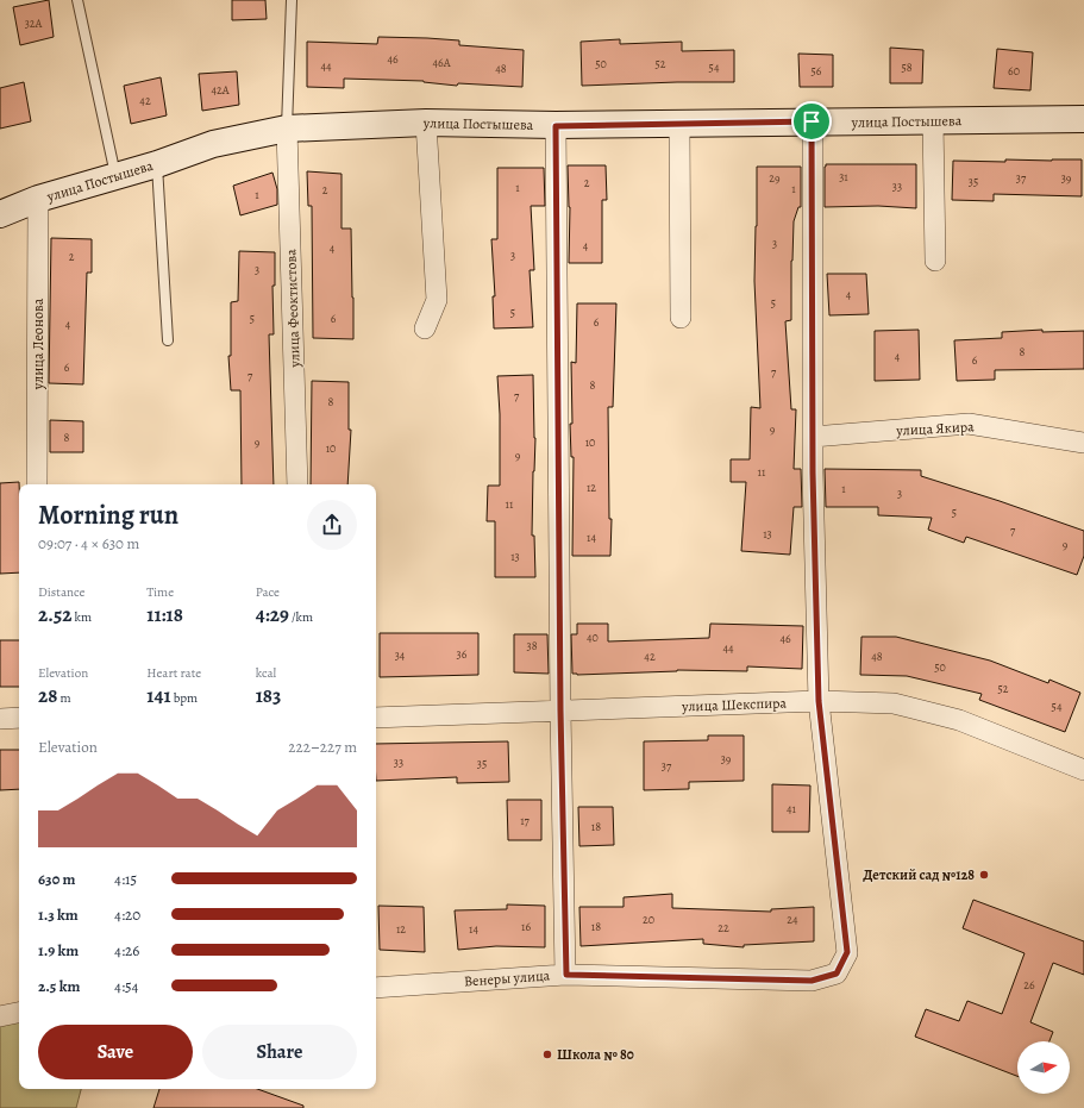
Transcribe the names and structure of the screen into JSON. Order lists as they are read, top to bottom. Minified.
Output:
{"streets":{"street":["улица Постышева","улица Феоктистова","улица Леонова","улица Якира","улица Шекспира","Венеры улица"]},"crossings":[["улица Постышева","улица Феоктистова"],["улица Постышева","улица Леонова"],["улица Постышева","Венеры улица"],["улица Якира","Венеры улица"],["улица Шекспира","Венеры улица"]],"places":["Детский сад №128","Школа № 80"],"house_numbers":["32А","46","46А","50","52","44","54","58","48","56","60","42А","42","31","29","37","39","35","2","33","1","1","2","1","3","4","4","3","2","3","4","5","5","5","6","6","4","8","4","6","6","7","7","8","7","8","9","8","9","10","10","9","11","12","1","3","11","5","7","13","14","9","13","40","46","38","44","36","34","42","48","50","52","54","39","33","35","37","41","17","18","20","24","16","18","22","12","14","26"],"north":"right","page":{"heading":["Morning run","09:07 · 4 × 630 m"],"stats":[["Distance","2.52 km"],["Time","11:18"],["Pace","4:29 /km"],["Elevation","28 m"],["Heart rate","141 bpm"],["kcal","183"]],"chart":["Elevation","222–227 m"],"list":[{"name":"630 m","note":"4:15"},{"name":"1.3 km","note":"4:20"},{"name":"1.9 km","note":"4:26"},{"name":"2.5 km","note":"4:54"}],"buttons":["Save","Share"]}}
